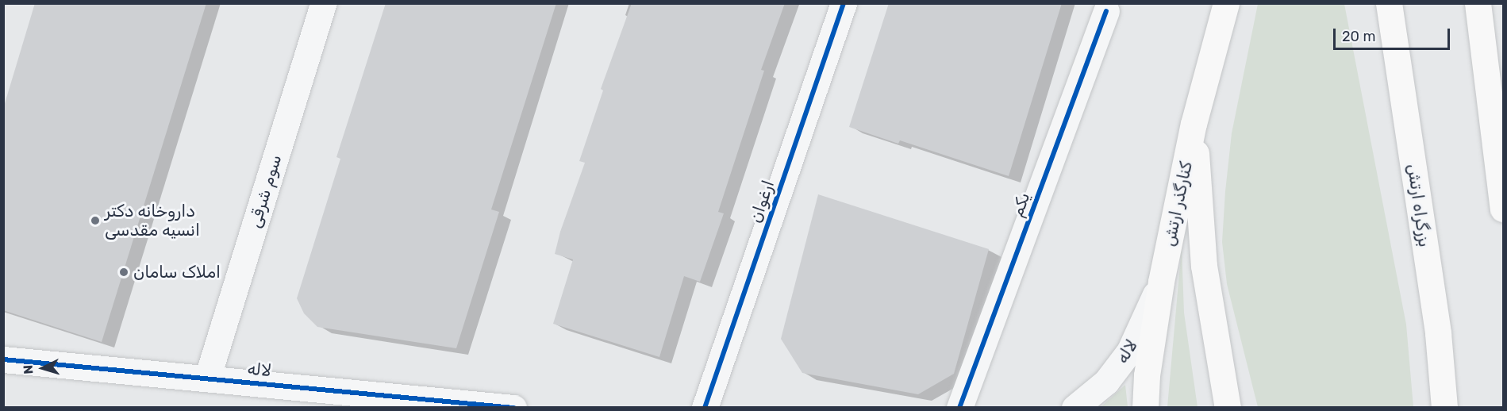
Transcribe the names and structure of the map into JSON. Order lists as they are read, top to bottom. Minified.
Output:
{"streets":{"main road":["کنارگذر ارتش","بزرگراه ارتش"],"street":["سوم شرقی","ارغوان","یکم","لاله"]},"crossings":[["سوم شرقی","لاله"],["کنارگذر ارتش","لاله"]],"places":["داروخانه دکتر انسیه مقدسی","املاک سامان"],"scale_bar":"20 m","north":"left"}
